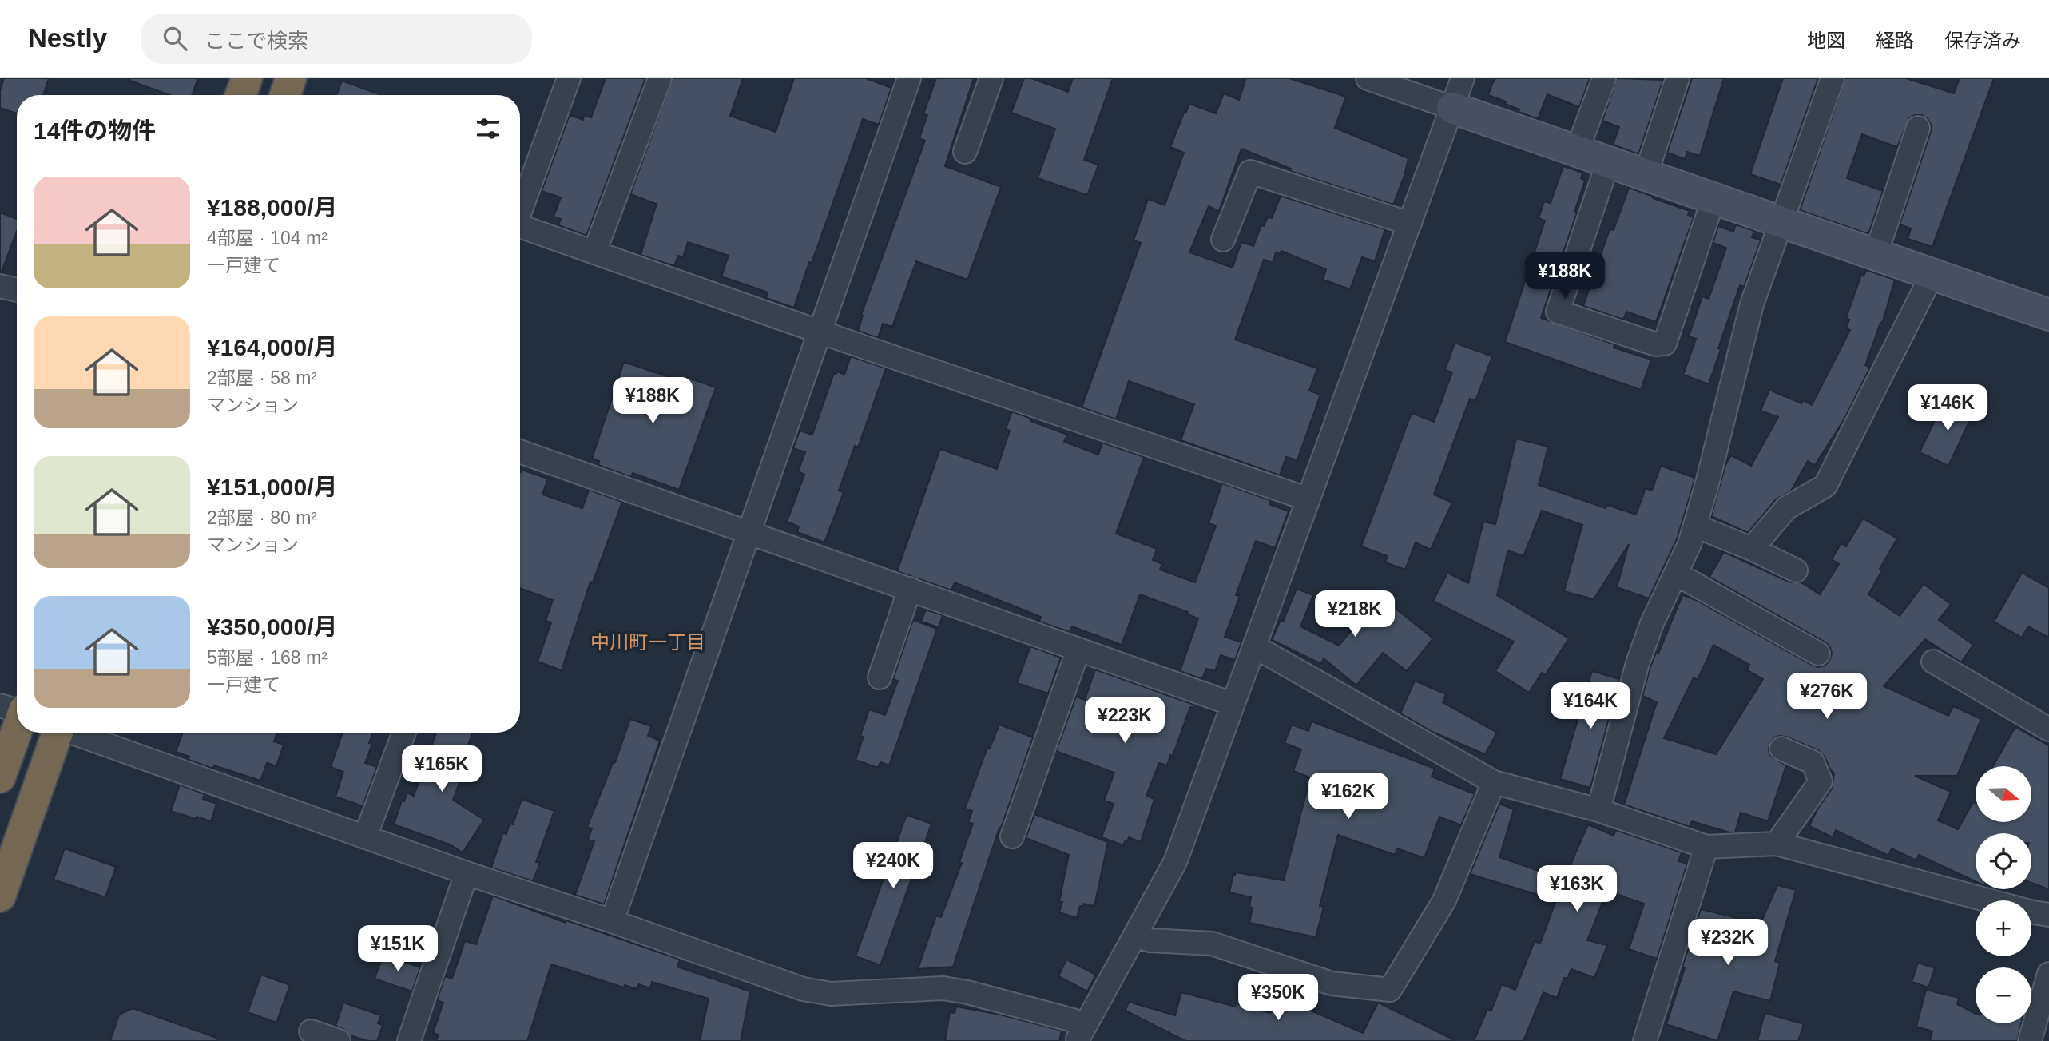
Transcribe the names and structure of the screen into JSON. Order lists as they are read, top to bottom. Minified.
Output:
{"districts":["中川町一丁目"],"north":"right","page":{"header":"Nestly","search":"ここで検索","nav":["地図","経路","保存済み"],"heading":"14件の物件","list":[{"name":"¥188,000/月","note":"4部屋 · 104 m² · 一戸建て"},{"name":"¥164,000/月","note":"2部屋 · 58 m² · マンション"},{"name":"¥151,000/月","note":"2部屋 · 80 m² · マンション"},{"name":"¥350,000/月","note":"5部屋 · 168 m² · 一戸建て"}],"price":["¥188K","¥188K","¥146K","¥218K","¥276K","¥164K","¥223K","¥165K","¥162K","¥240K","¥163K","¥232K","¥151K","¥350K"],"map_buttons":["+","−"]}}
